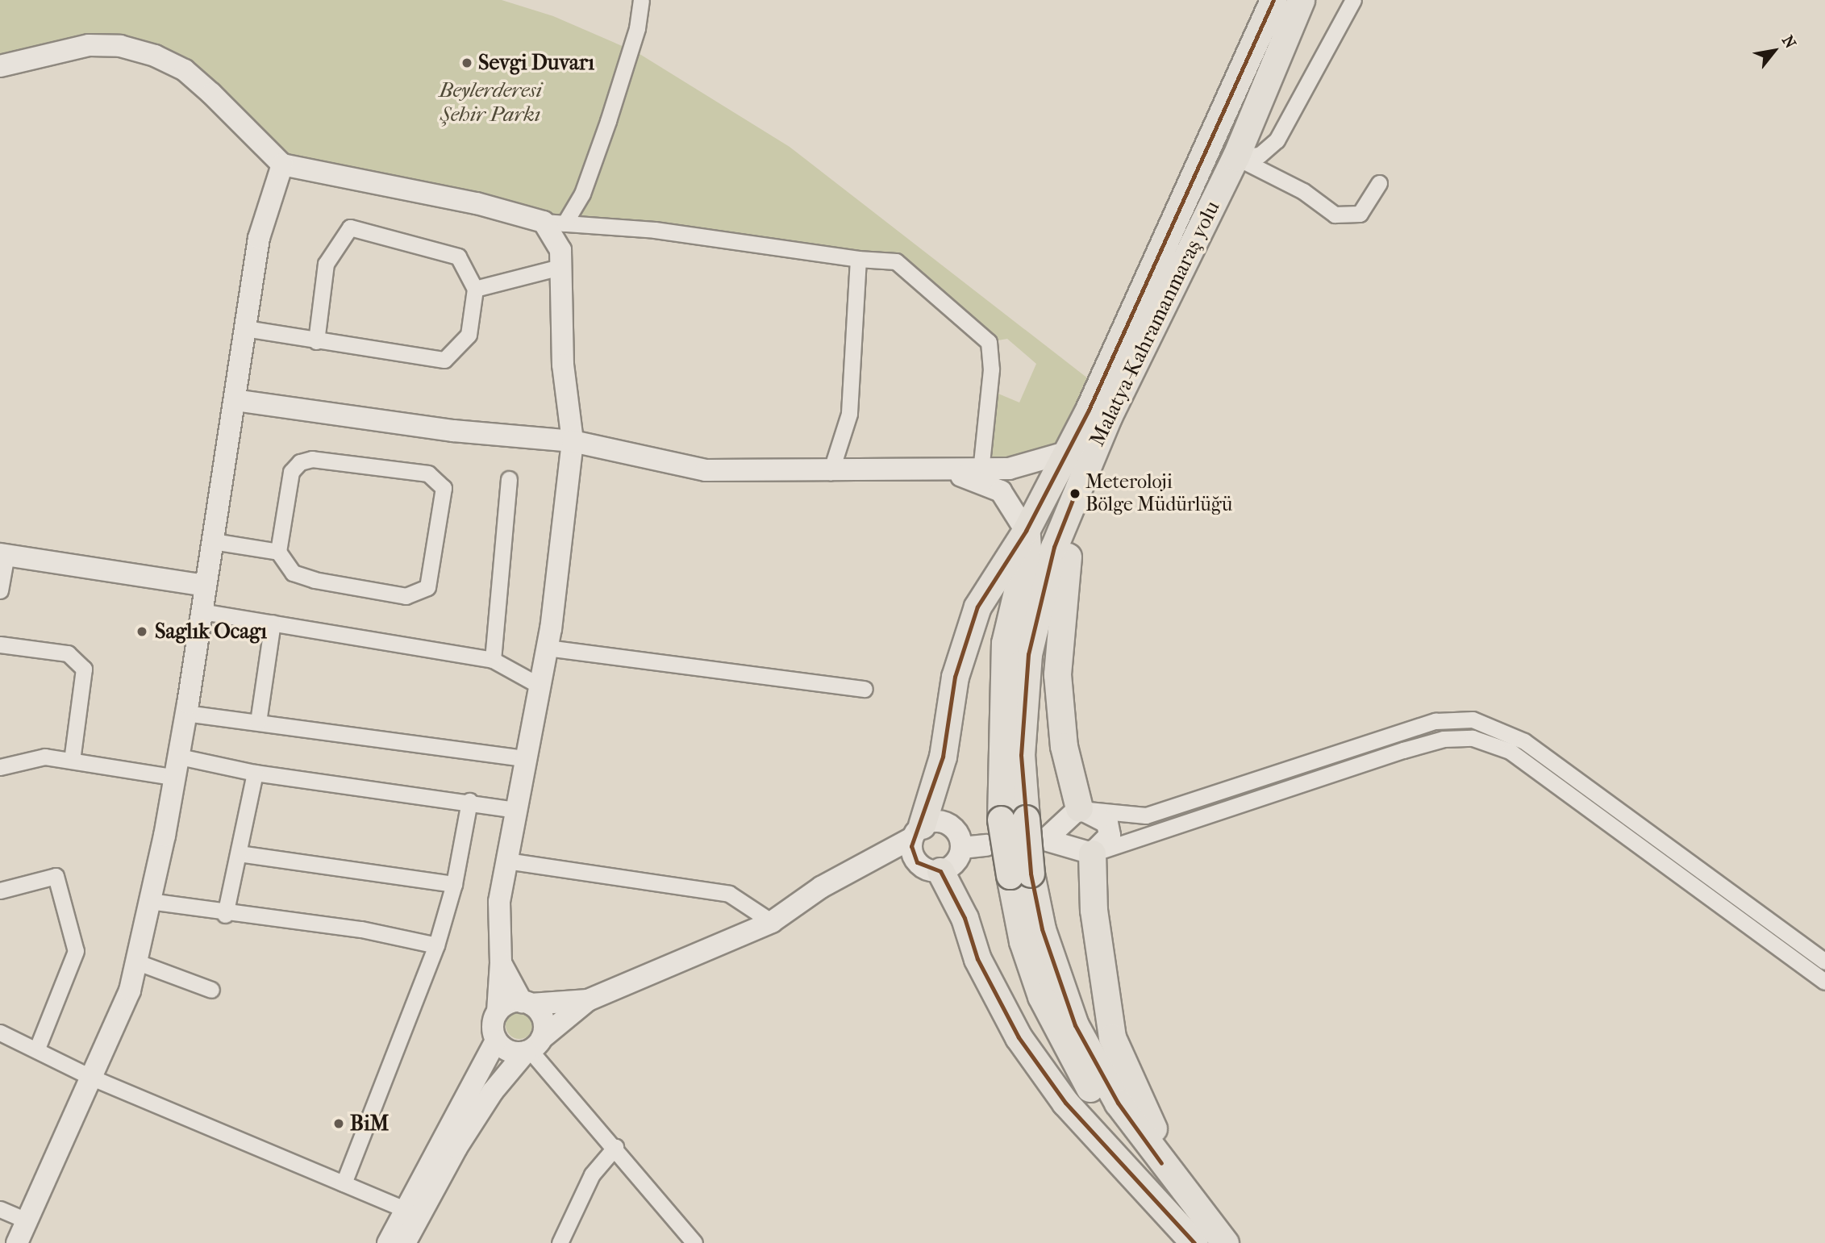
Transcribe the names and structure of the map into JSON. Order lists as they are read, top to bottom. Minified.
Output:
{"streets":{"highway":["Malatya-Kahramanmaraş yolu"]},"parks":["Beylerderesi Şehir Parkı"],"places":["Sevgi Duvarı","Meteroloji Bölge Müdürlüğü","Saglık Ocagı","BiM"],"north":"top right"}
